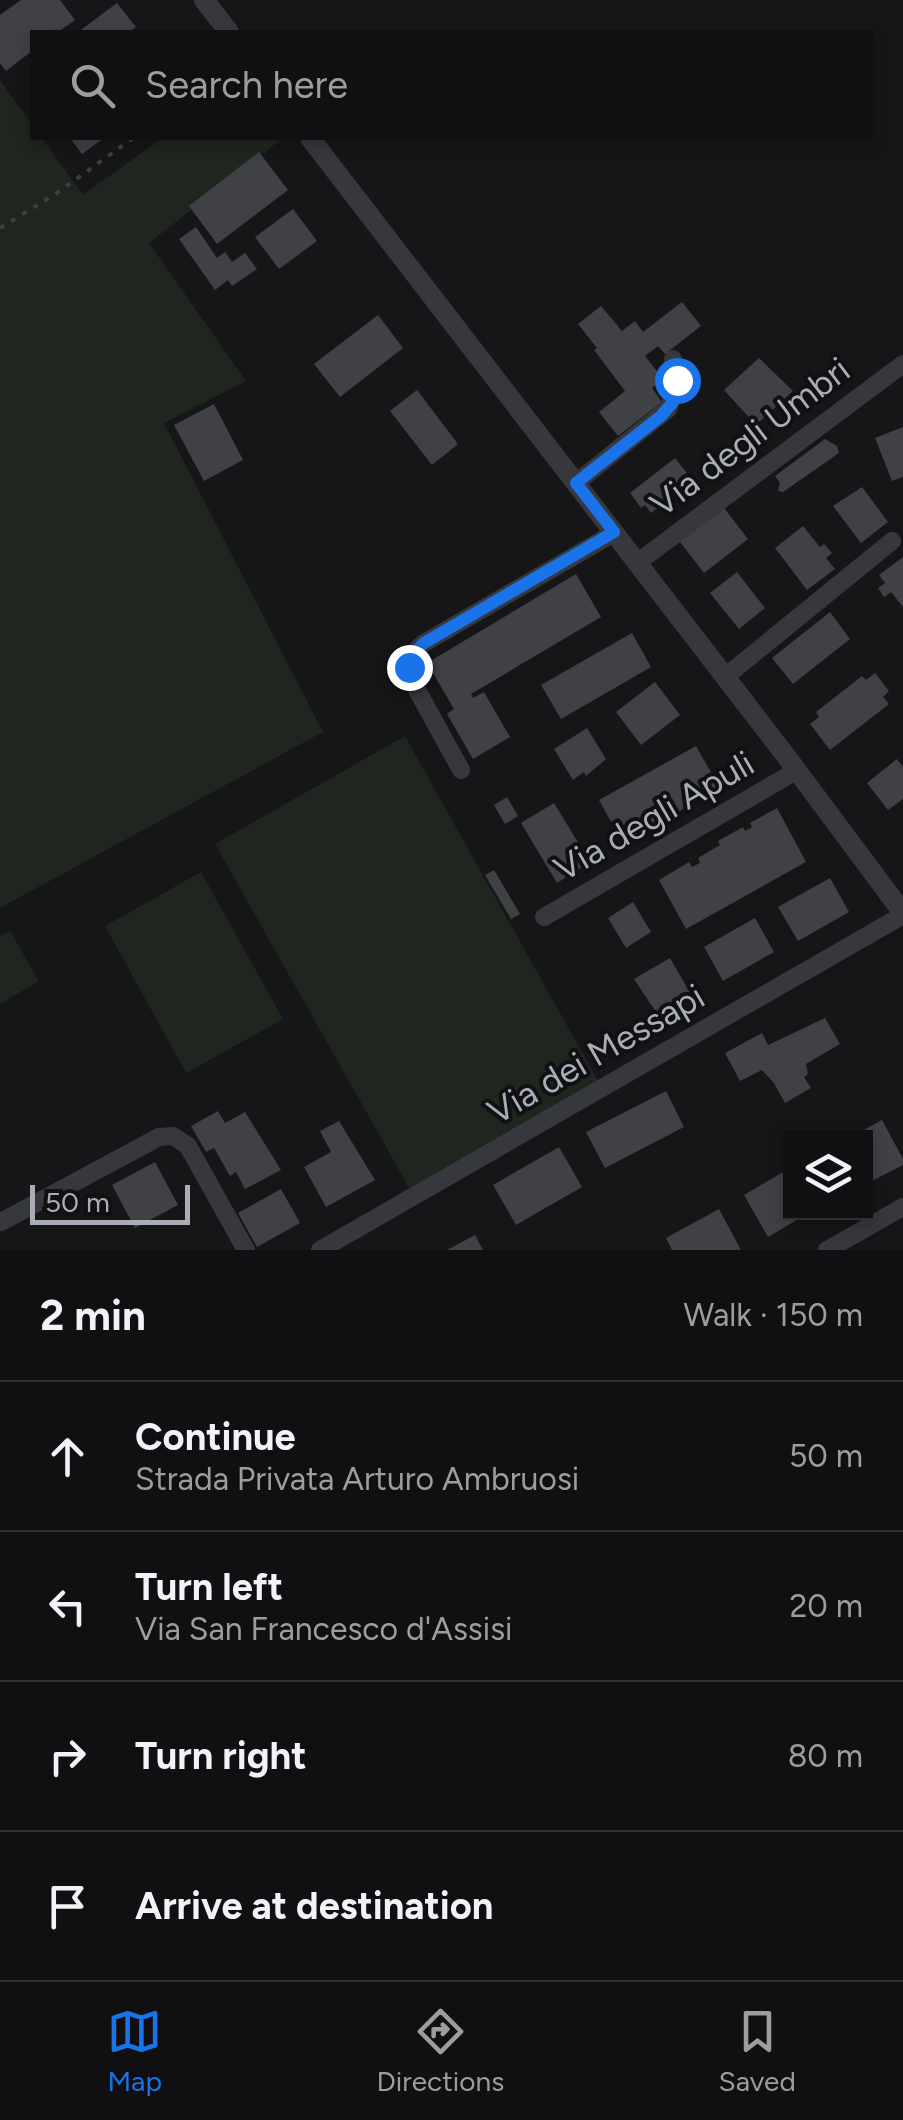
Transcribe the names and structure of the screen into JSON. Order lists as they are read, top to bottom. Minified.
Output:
{"streets":{"street":["Via degli Umbri","Via degli Apuli","Via dei Messapi"]},"scale_bar":"50 m","page":{"search":"Search here","scale":"50 m","heading":["2 min","Walk · 150 m"],"list":[["Continue","Strada Privata Arturo Ambruosi","50 m"],["Turn left","Via San Francesco d'Assisi","20 m"],["Turn right","80 m"],"Arrive at destination"],"nav":["Map","Directions","Saved"]}}
